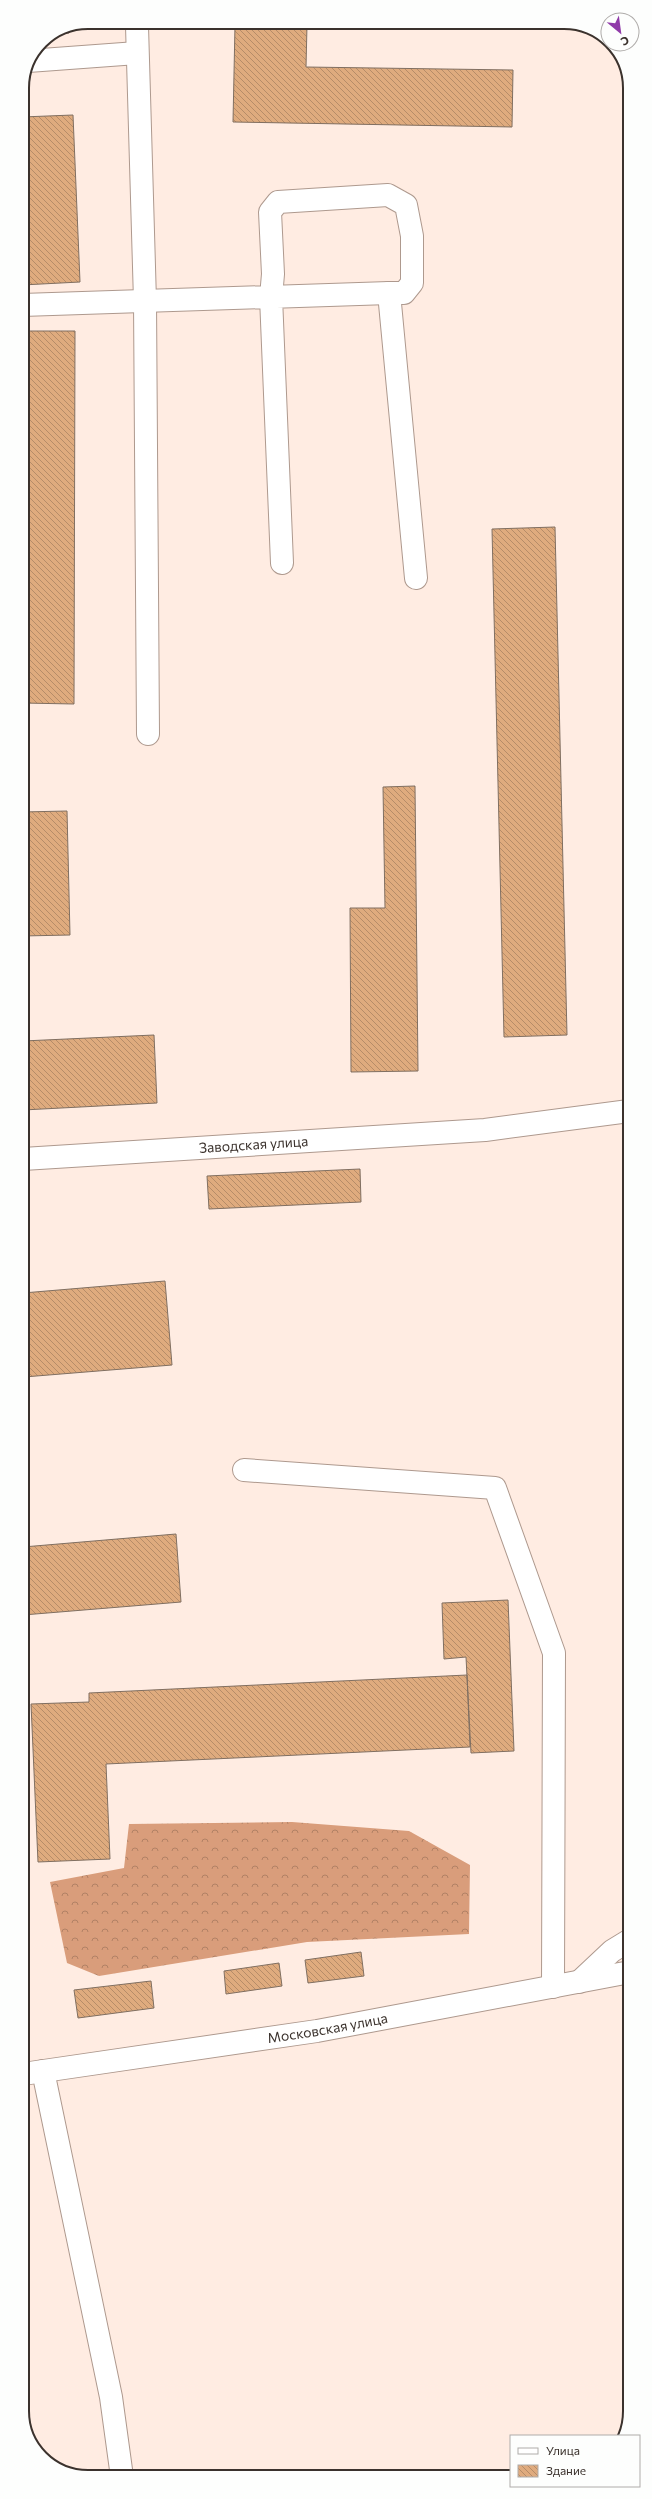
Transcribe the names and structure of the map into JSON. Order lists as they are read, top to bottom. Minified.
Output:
{"streets":{"street":["Заводская улица","Московская улица"]},"legend":["Улица","Здание"],"north":"bottom right"}
